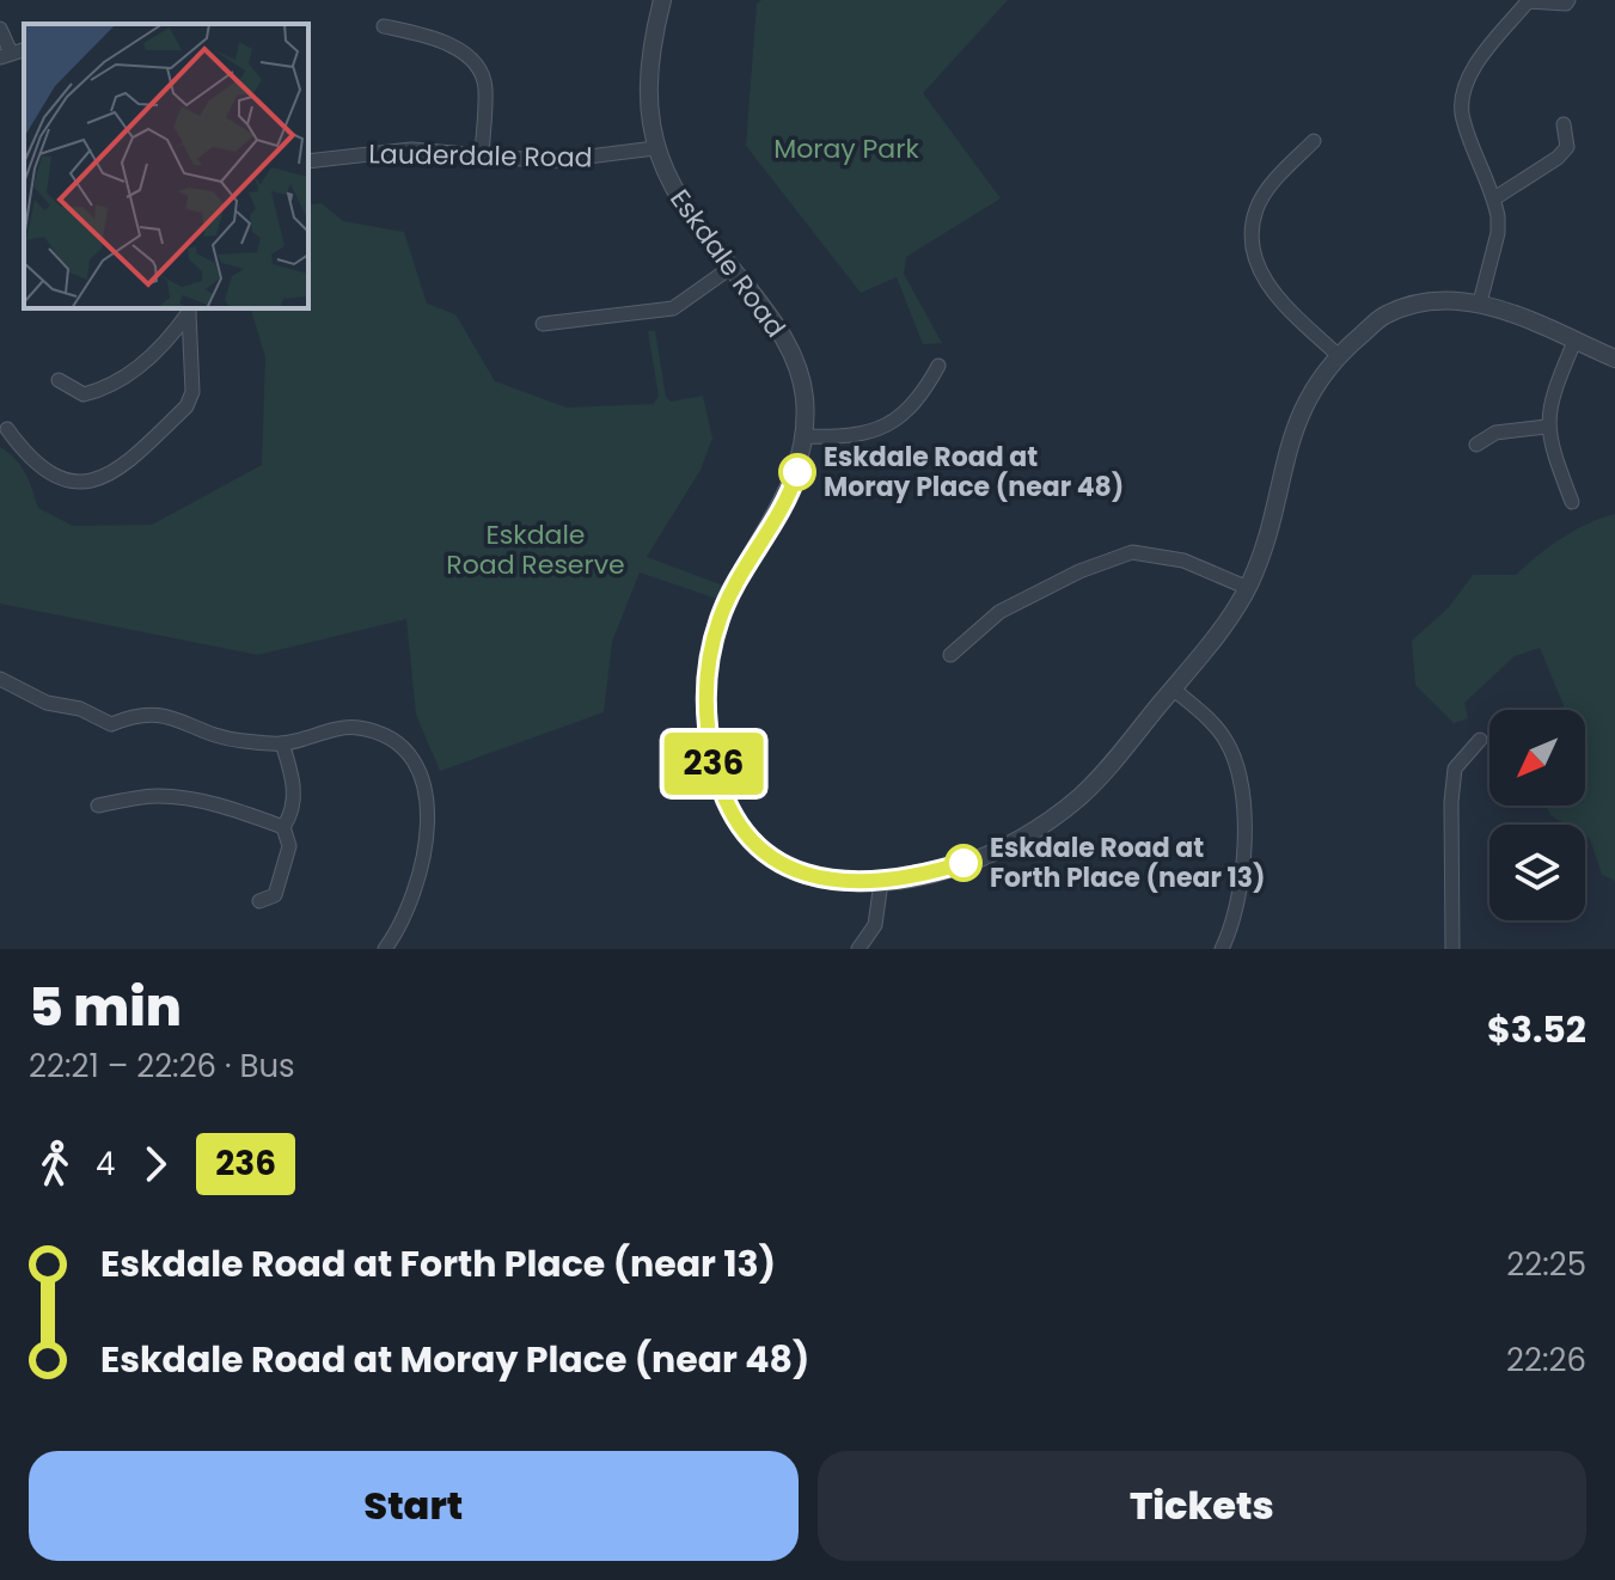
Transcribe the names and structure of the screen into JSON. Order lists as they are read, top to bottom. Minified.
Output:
{"streets":{"street":["Lauderdale Road","Eskdale Road"]},"crossings":[["Lauderdale Road","Eskdale Road"]],"parks":["Moray Park","Eskdale Road Reserve"],"places":["Eskdale Road at Moray Place (near 48)","Eskdale Road at Forth Place (near 13)"],"lines":["bus line 236"],"north":"bottom left","page":{"on_map":"236","heading":["5 min","22:21 – 22:26 · Bus","$3.52"],"legs":["4","236"],"list":[{"name":"Eskdale Road at Forth Place (near 13)","value":"22:25"},{"name":"Eskdale Road at Moray Place (near 48)","value":"22:26"}],"buttons":["Start","Tickets"]}}
